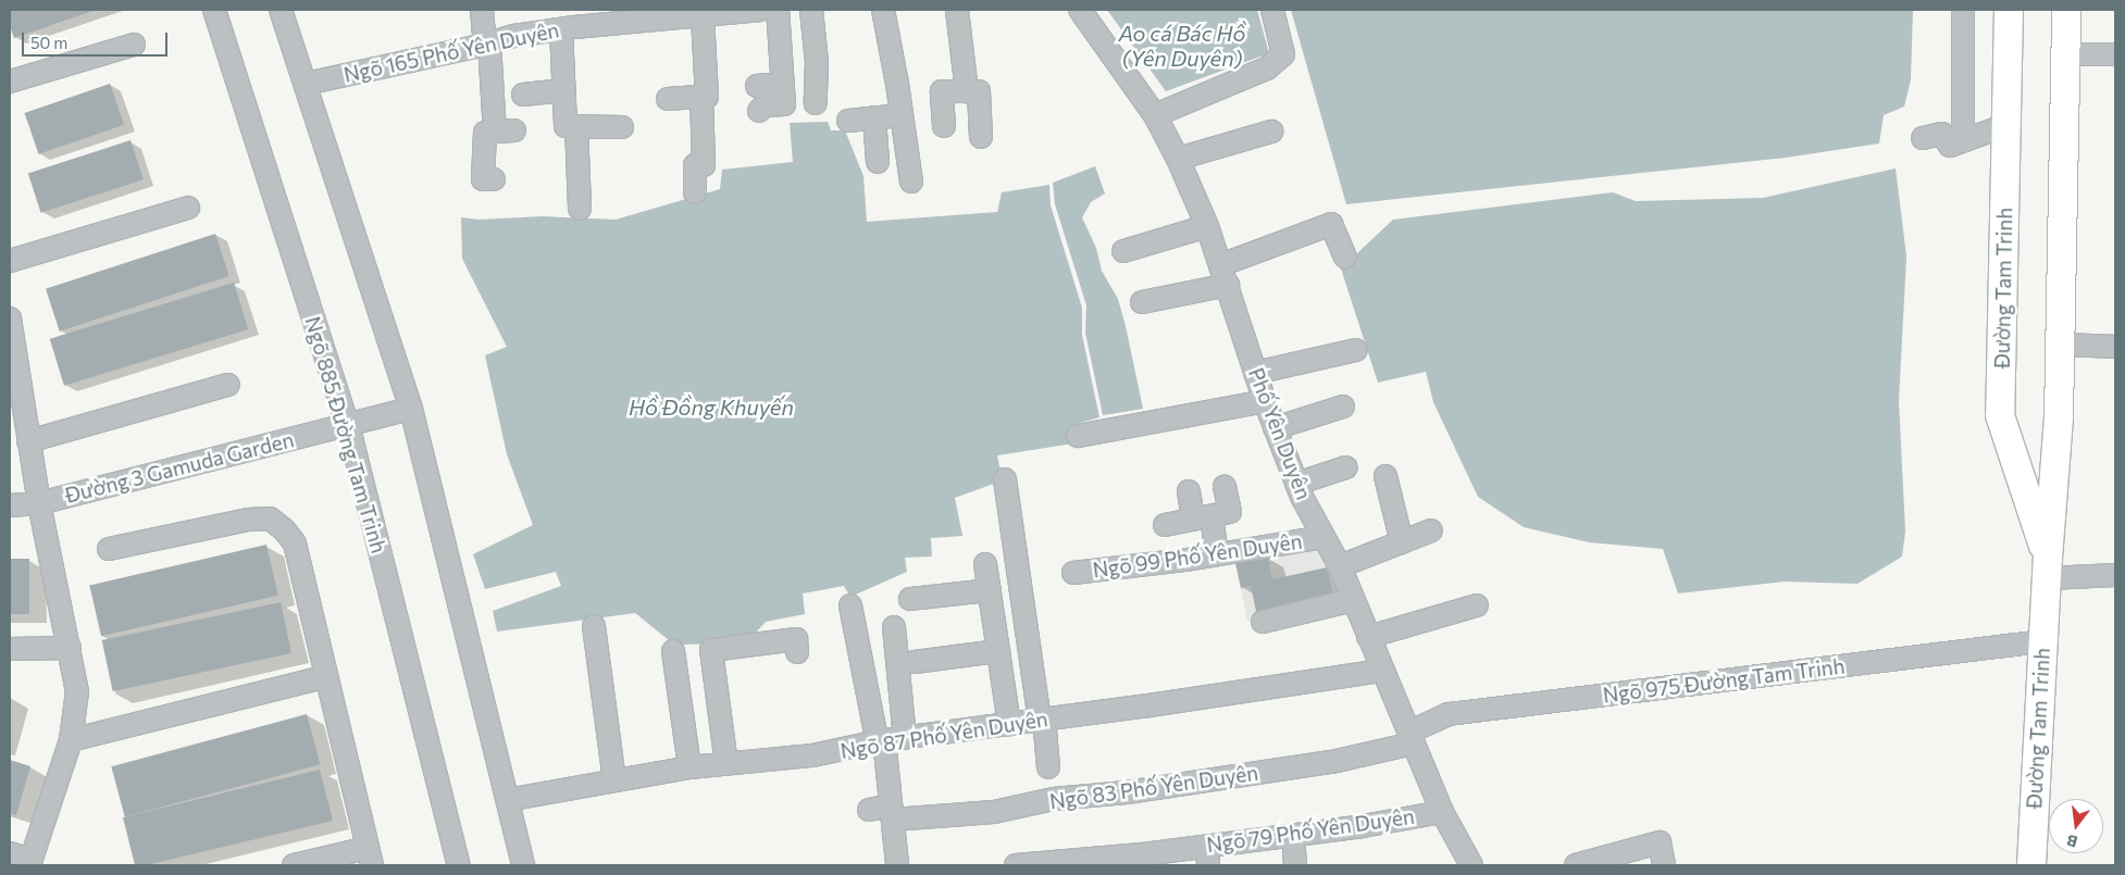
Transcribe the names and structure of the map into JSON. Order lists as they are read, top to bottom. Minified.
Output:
{"streets":{"main road":["Đường Tam Trinh"],"street":["Ngõ 165 Phố Yên Duyên","Phố Yên Duyên","Ngõ 885 Đường Tam Trinh","Đường 3 Gamuda Garden","Ngõ 99 Phố Yên Duyên","Ngõ 975 Đường Tam Trinh","Ngõ 87 Phố Yên Duyên","Ngõ 83 Phố Yên Duyên","Ngõ 79 Phố Yên Duyên"]},"crossings":[["Đường Tam Trinh","Ngõ 975 Đường Tam Trinh"],["Phố Yên Duyên","Ngõ 99 Phố Yên Duyên"],["Phố Yên Duyên","Ngõ 975 Đường Tam Trinh"],["Phố Yên Duyên","Ngõ 87 Phố Yên Duyên"],["Phố Yên Duyên","Ngõ 83 Phố Yên Duyên"],["Phố Yên Duyên","Ngõ 79 Phố Yên Duyên"],["Ngõ 885 Đường Tam Trinh","Đường 3 Gamuda Garden"],["Ngõ 975 Đường Tam Trinh","Ngõ 83 Phố Yên Duyên"]],"water":["Ao cá Bác Hồ (Yên Duyên)","Hồ Đồng Khuyến"],"scale_bar":"50 m","north":"bottom"}
